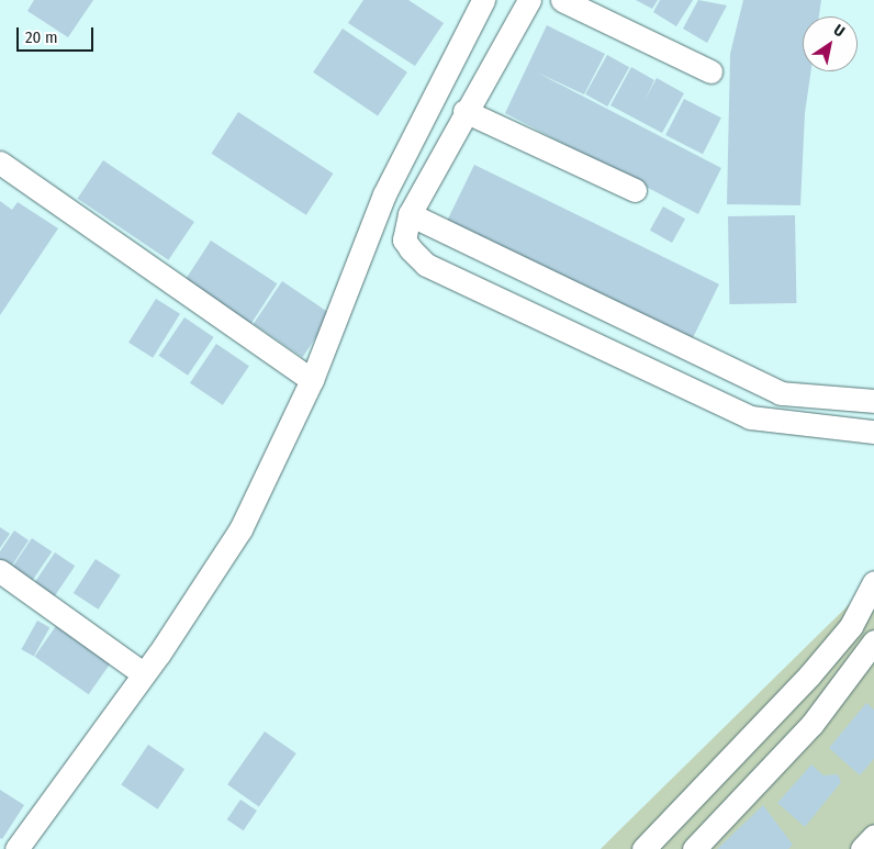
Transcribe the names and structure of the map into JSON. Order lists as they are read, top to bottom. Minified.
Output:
{"scale_bar":"20 m","north":"top right"}
